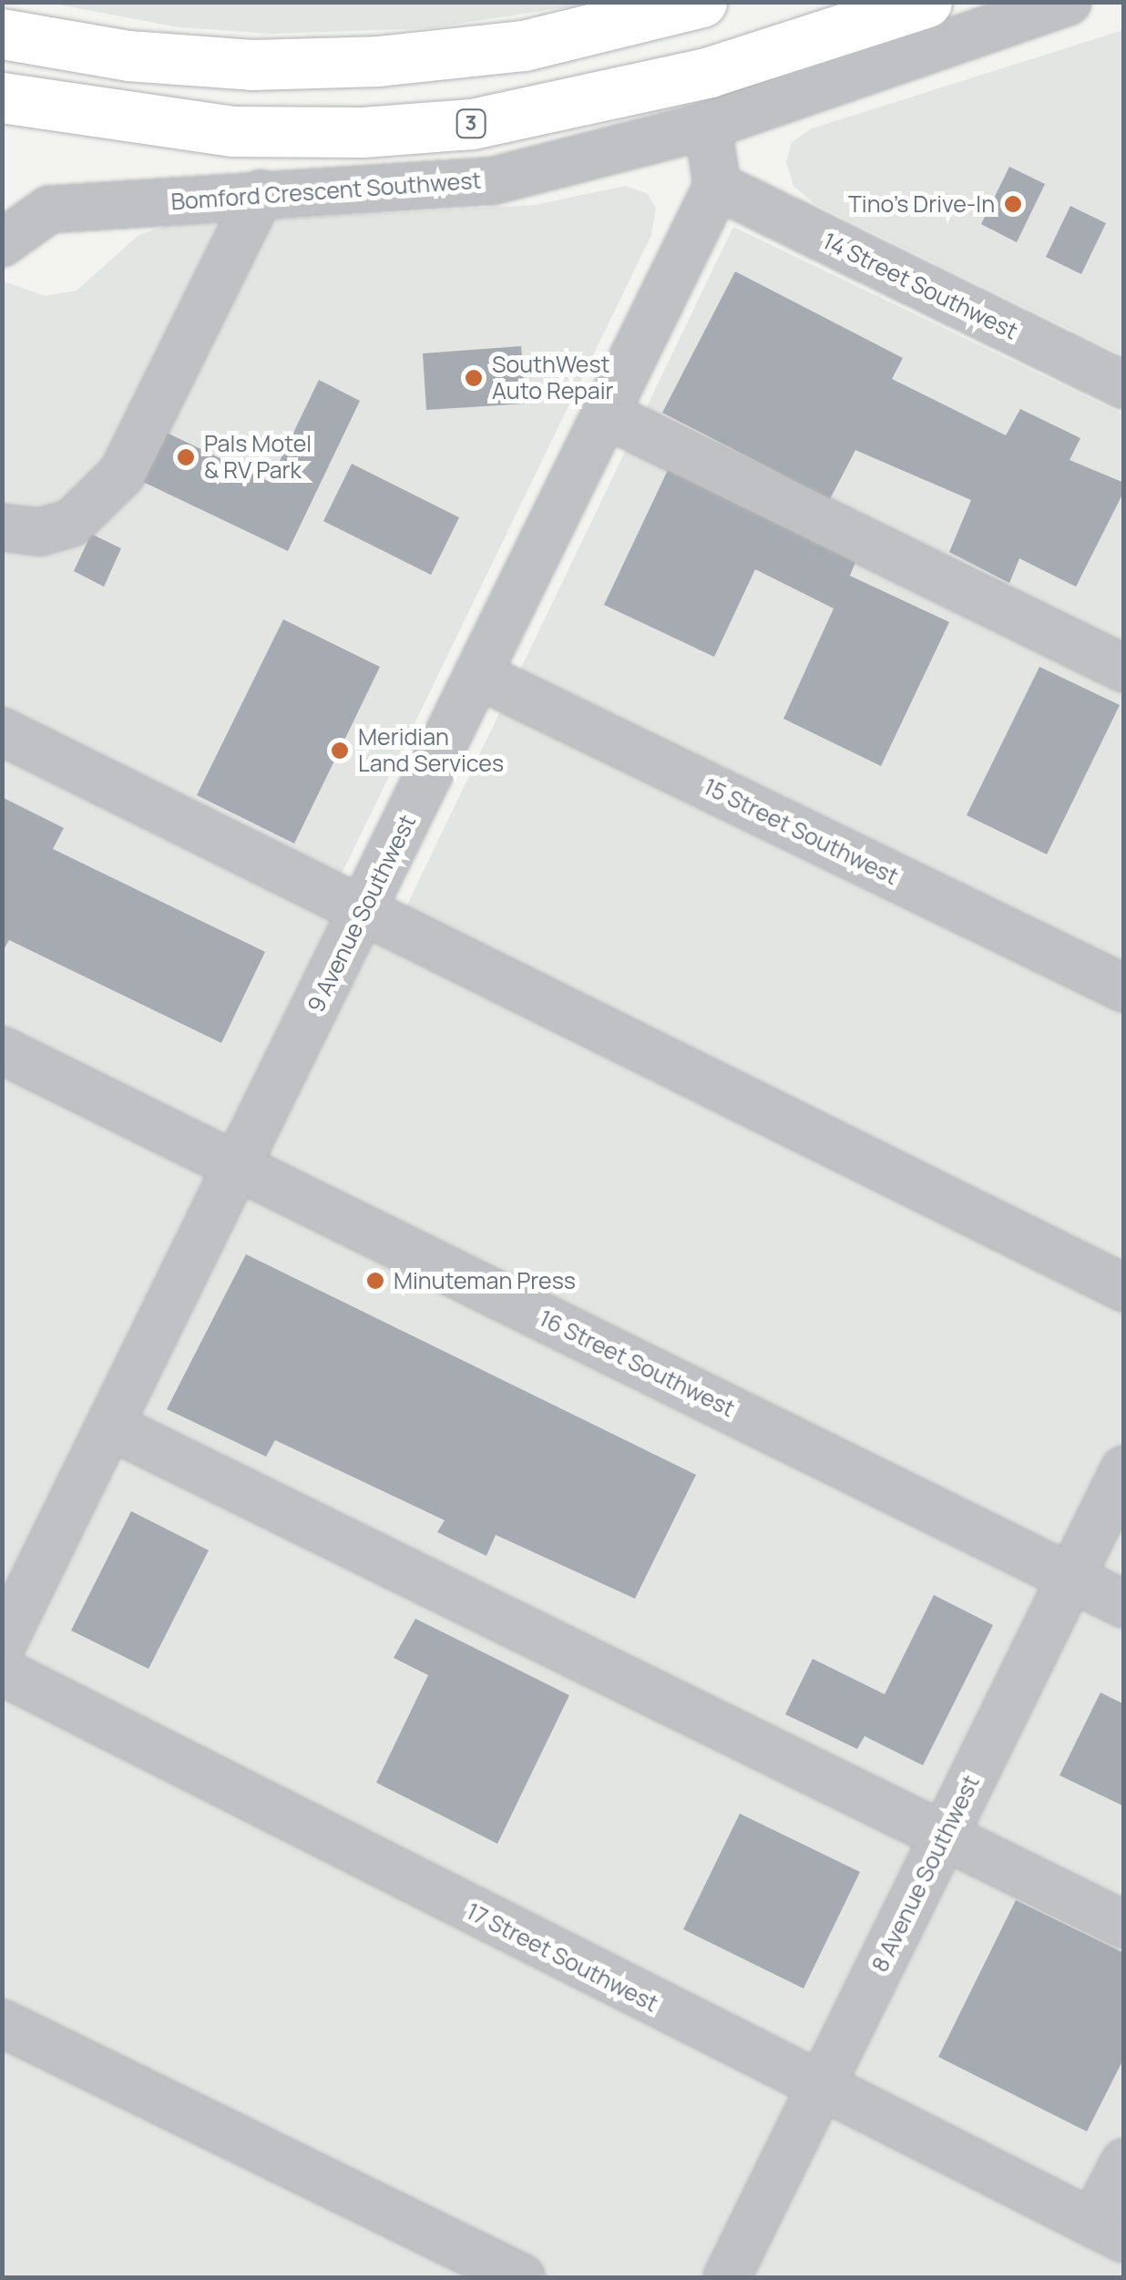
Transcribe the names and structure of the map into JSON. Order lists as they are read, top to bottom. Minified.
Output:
{"streets":{"highway":["3"],"street":["Bomford Crescent Southwest","14 Street Southwest","15 Street Southwest","9 Avenue Southwest","16 Street Southwest","8 Avenue Southwest","17 Street Southwest"]},"crossings":[["14 Street Southwest","9 Avenue Southwest"],["15 Street Southwest","9 Avenue Southwest"],["9 Avenue Southwest","16 Street Southwest"],["16 Street Southwest","8 Avenue Southwest"],["8 Avenue Southwest","17 Street Southwest"]],"places":["Tino's Drive-In","SouthWest Auto Repair","Pals Motel & RV Park","Meridian Land Services","Minuteman Press"]}
